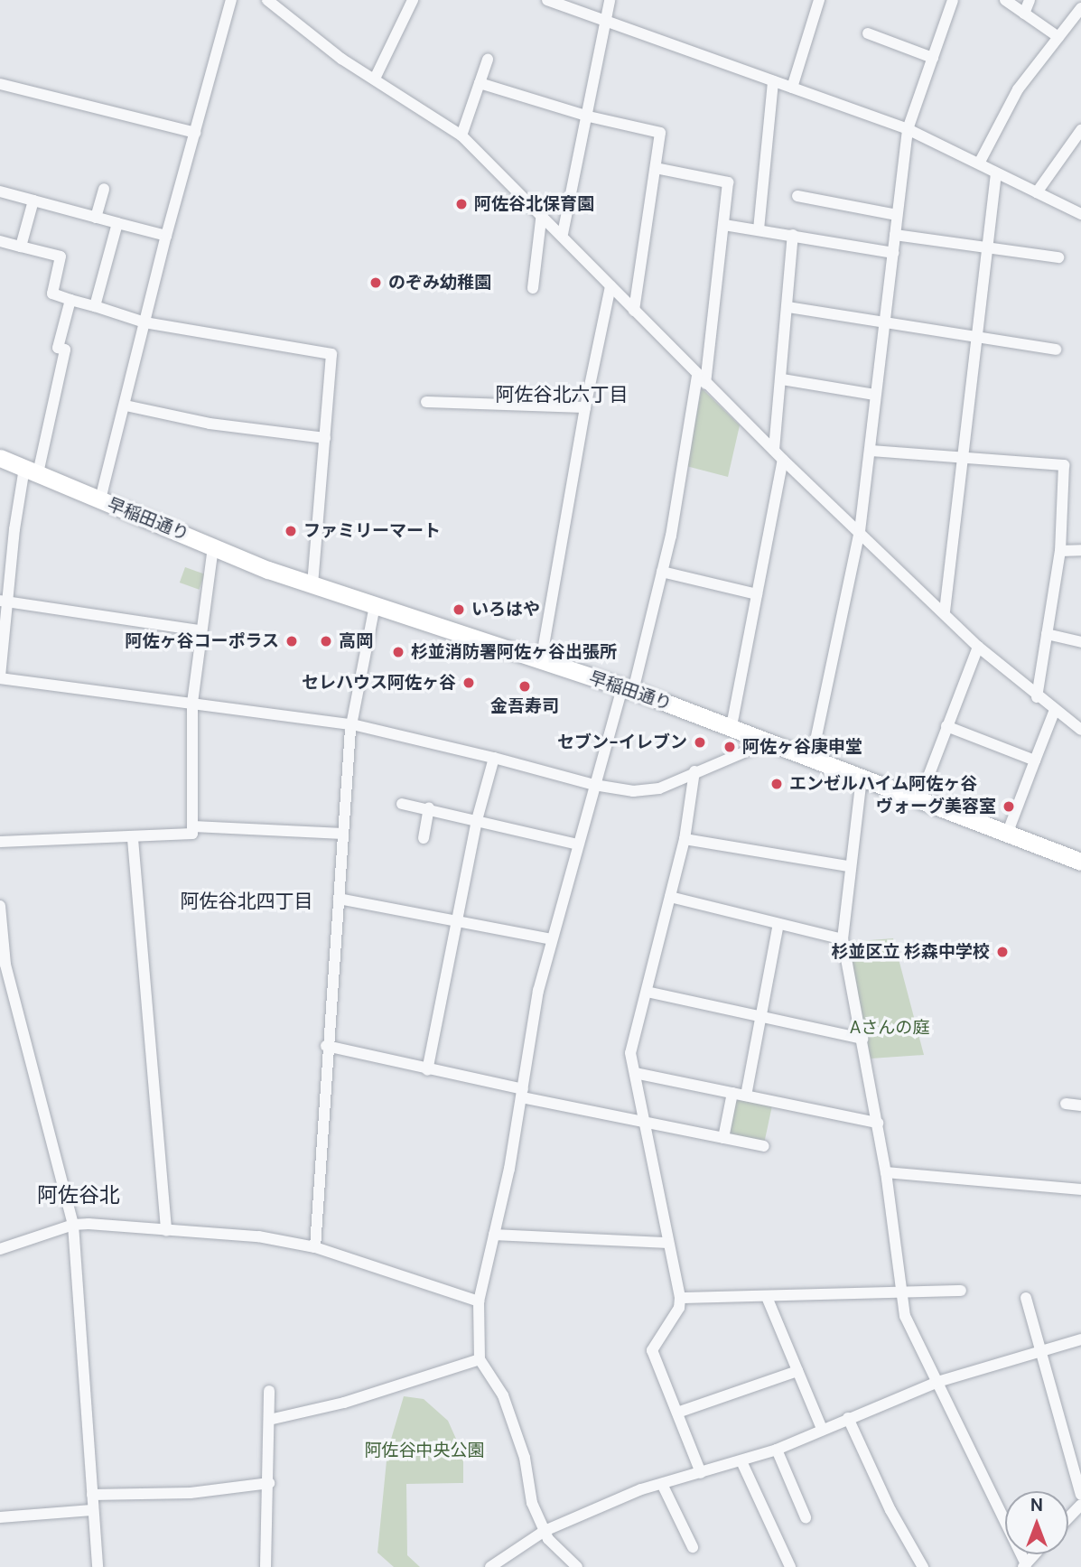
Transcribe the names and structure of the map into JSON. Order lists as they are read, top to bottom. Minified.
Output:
{"streets":{"main road":["早稲田通り"]},"districts":["阿佐谷北六丁目","阿佐谷北四丁目","阿佐谷北"],"parks":["Aさんの庭","阿佐谷中央公園"],"places":["阿佐谷北保育園","のぞみ幼稚園","ファミリーマート","いろはや","阿佐ヶ谷コーポラス","高岡","杉並消防署阿佐ヶ谷出張所","セレハウス阿佐ヶ谷","金吾寿司","セブン-イレブン","阿佐ヶ谷庚申堂","エンゼルハイム阿佐ヶ谷","ヴォーグ美容室","杉並区立 杉森中学校"],"north":"top"}
